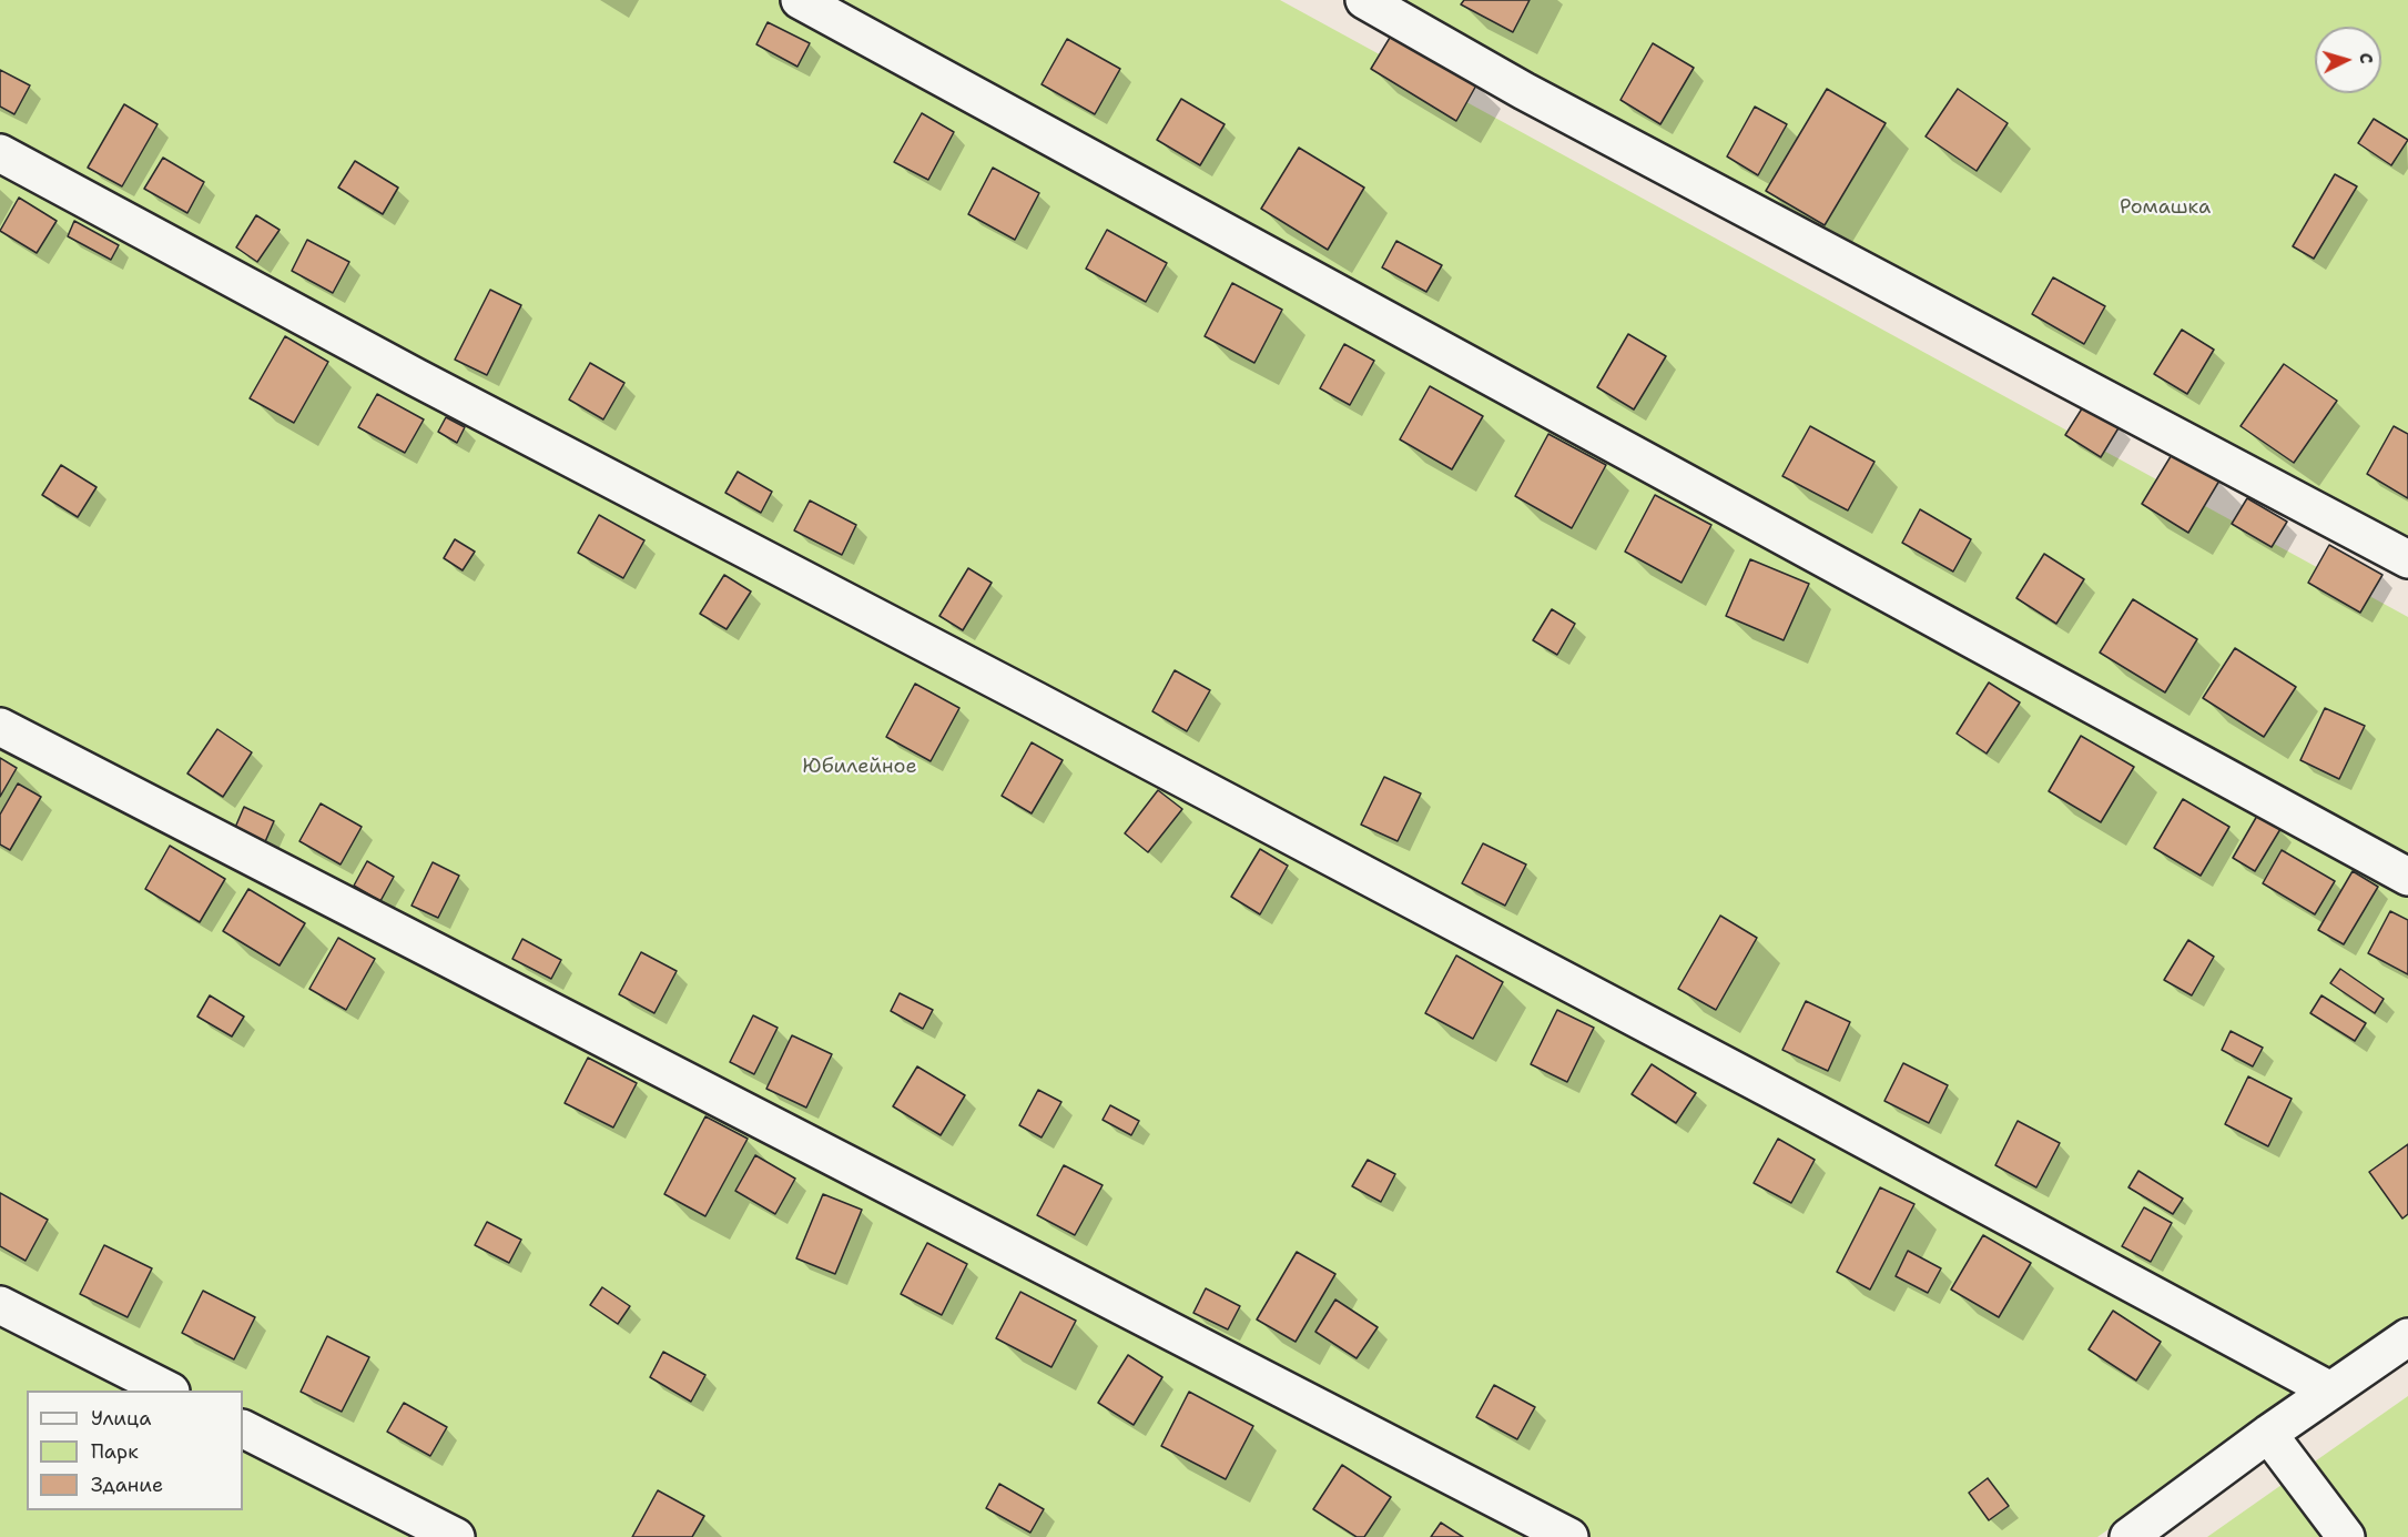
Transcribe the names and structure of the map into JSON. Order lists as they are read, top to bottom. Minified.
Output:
{"parks":["Ромашка","Юбилейное"],"legend":["Улица","Парк","Здание"],"north":"right"}
